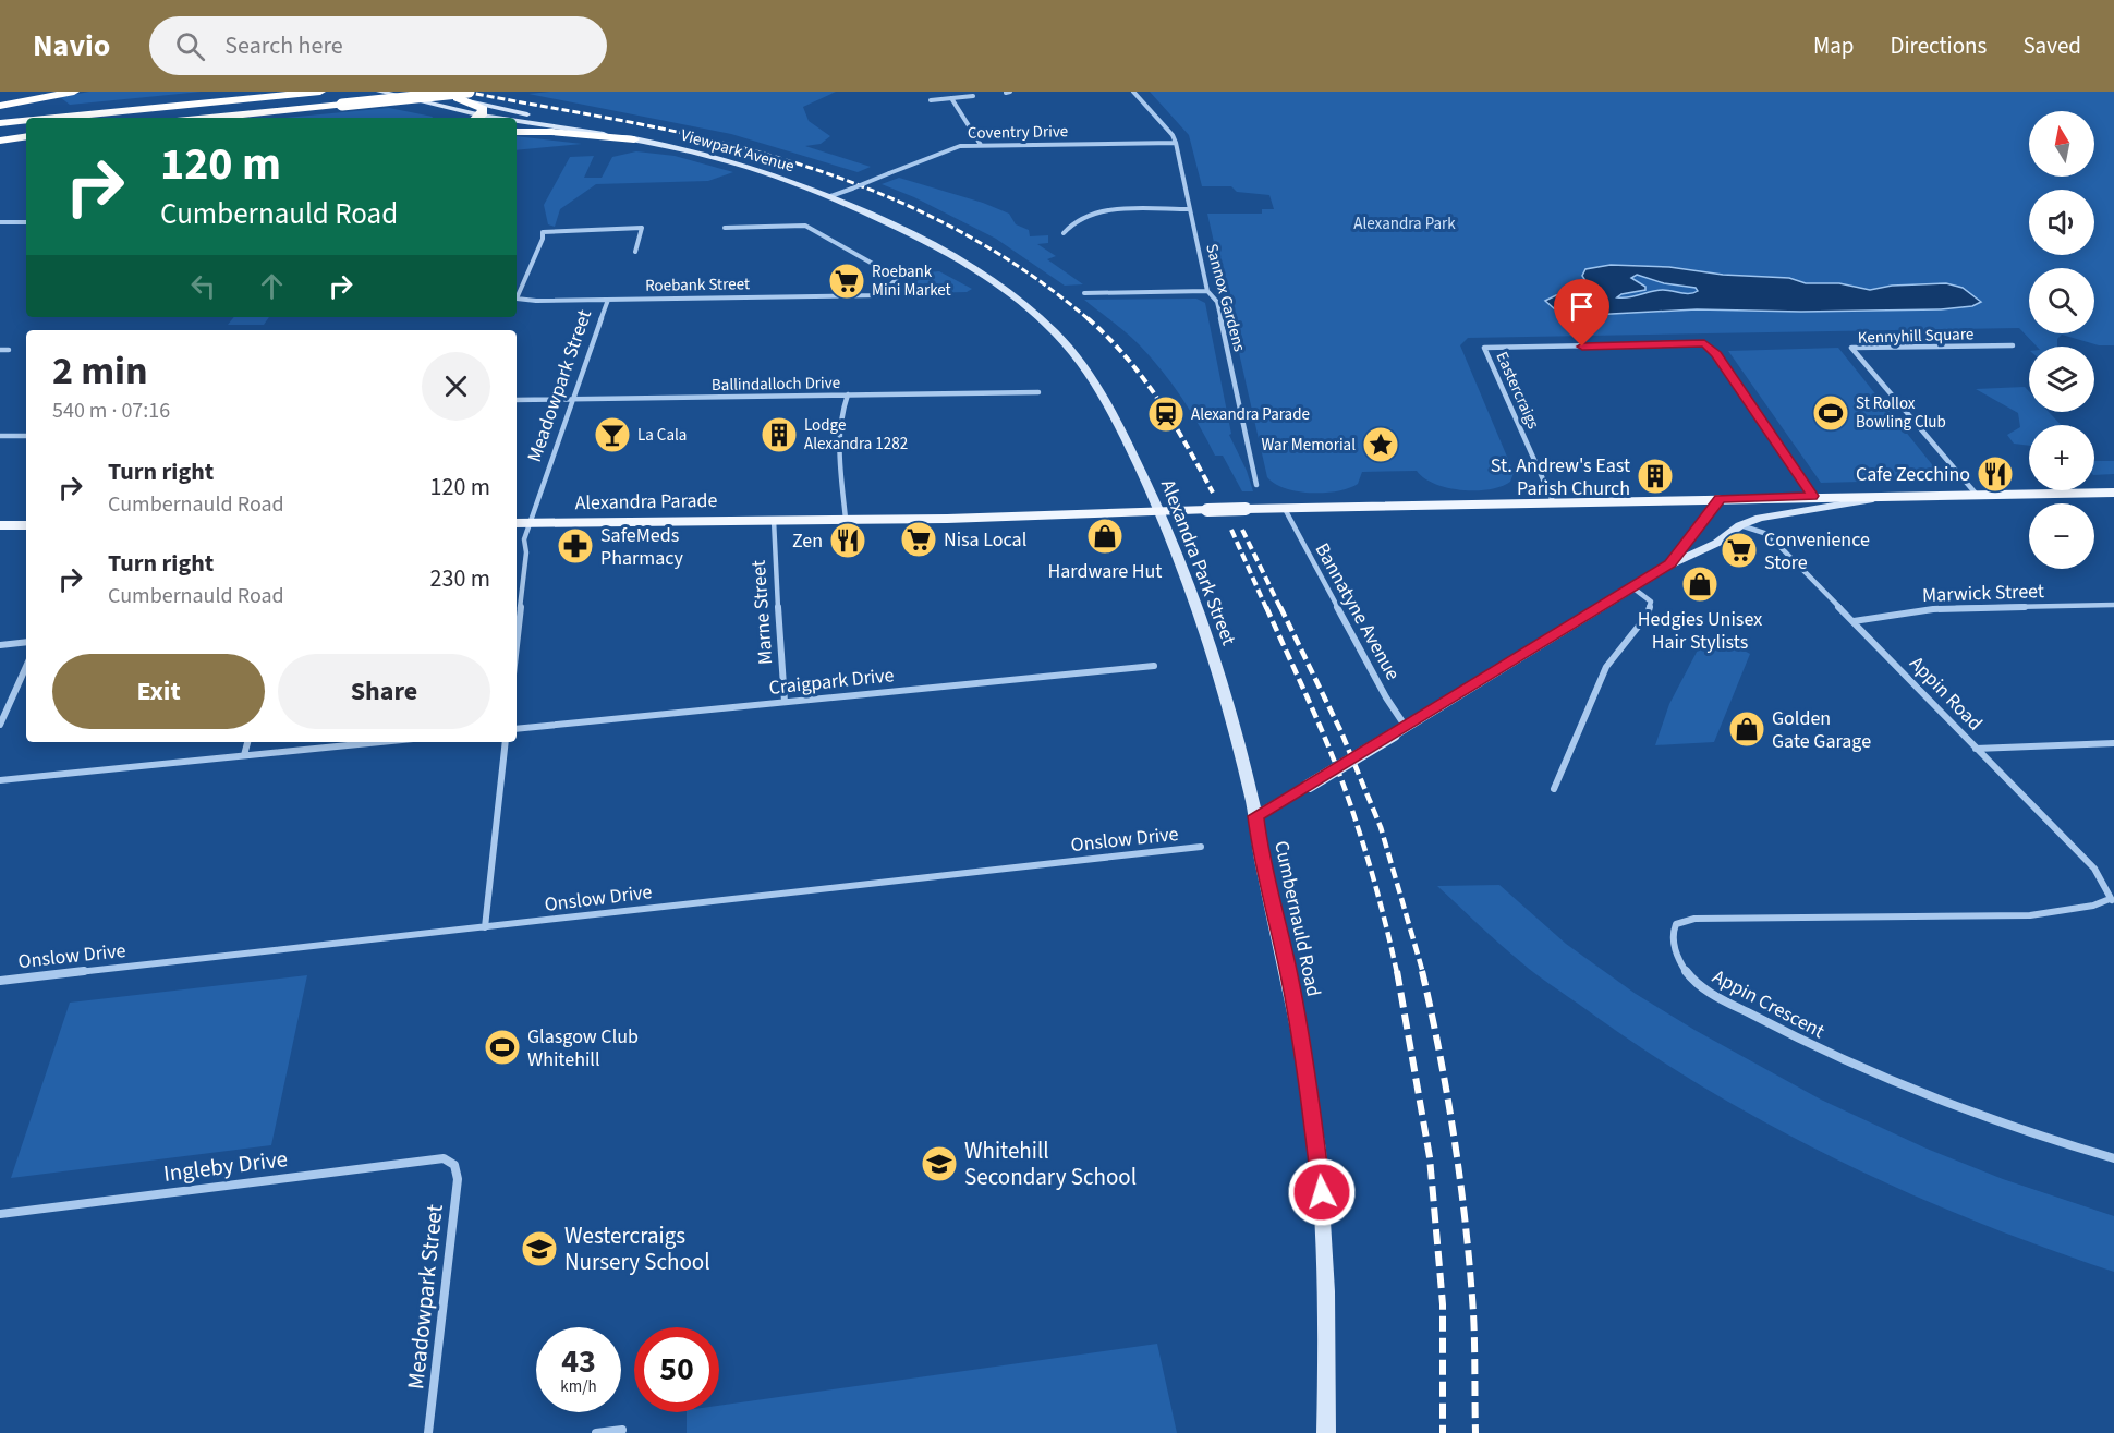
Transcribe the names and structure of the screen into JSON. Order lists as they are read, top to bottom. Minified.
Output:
{"streets":{"main road":["Alexandra Parade"],"street":["Coventry Drive","Viewpark Avenue","Roebank Street","Sannox Gardens","Kennyhill Square","Ballindalloch Drive","Meadowpark Street","Eastercraigs","Alexandra Park Street","Marwick Street","Bannatyne Avenue","Marne Street","Craigpark Drive","Appin Road","Onslow Drive","Cumbernauld Road","Appin Crescent","Ingleby Drive"]},"crossings":[["Coventry Drive","Viewpark Avenue"],["Coventry Drive","Sannox Gardens"],["Coventry Drive","Alexandra Park Street"],["Viewpark Avenue","Alexandra Park Street"],["Roebank Street","Meadowpark Street"],["Ballindalloch Drive","Meadowpark Street"],["Meadowpark Street","Alexandra Parade"],["Meadowpark Street","Ingleby Drive"],["Eastercraigs","Alexandra Parade"],["Alexandra Parade","Alexandra Park Street"],["Alexandra Parade","Bannatyne Avenue"],["Alexandra Parade","Marne Street"],["Alexandra Park Street","Cumbernauld Road"],["Marwick Street","Appin Road"],["Marne Street","Craigpark Drive"],["Appin Road","Appin Crescent"]],"parks":["Alexandra Park"],"places":{"supermarket":["Roebank Mini Market","Nisa Local","Convenience Store"],"sports":["St Rollox Bowling Club","Glasgow Club Whitehill"],"station":["Alexandra Parade"],"bar":["La Cala"],"building":["Lodge Alexandra 1282","St. Andrew's East Parish Church"],"place":["War Memorial"],"restaurant":["Cafe Zecchino","Zen"],"shop":["Hardware Hut","Hedgies Unisex Hair Stylists","Golden Gate Garage"],"pharmacy":["SafeMeds Pharmacy"],"school or university":["Whitehill Secondary School","Westercraigs Nursery School"]},"north":"top","page":{"header":"Navio","search":"Search here","nav":["Map","Directions","Saved"],"map_buttons":["+","−"],"turn":["120 m","Cumbernauld Road"],"heading":["2 min","540 m · 07:16"],"list":[{"name":"Turn right","note":"Cumbernauld Road","value":"120 m"},{"name":"Turn right","note":"Cumbernauld Road","value":"230 m"}],"buttons":["Exit","Share"],"speed":"43 km/h","limit":"50"}}
